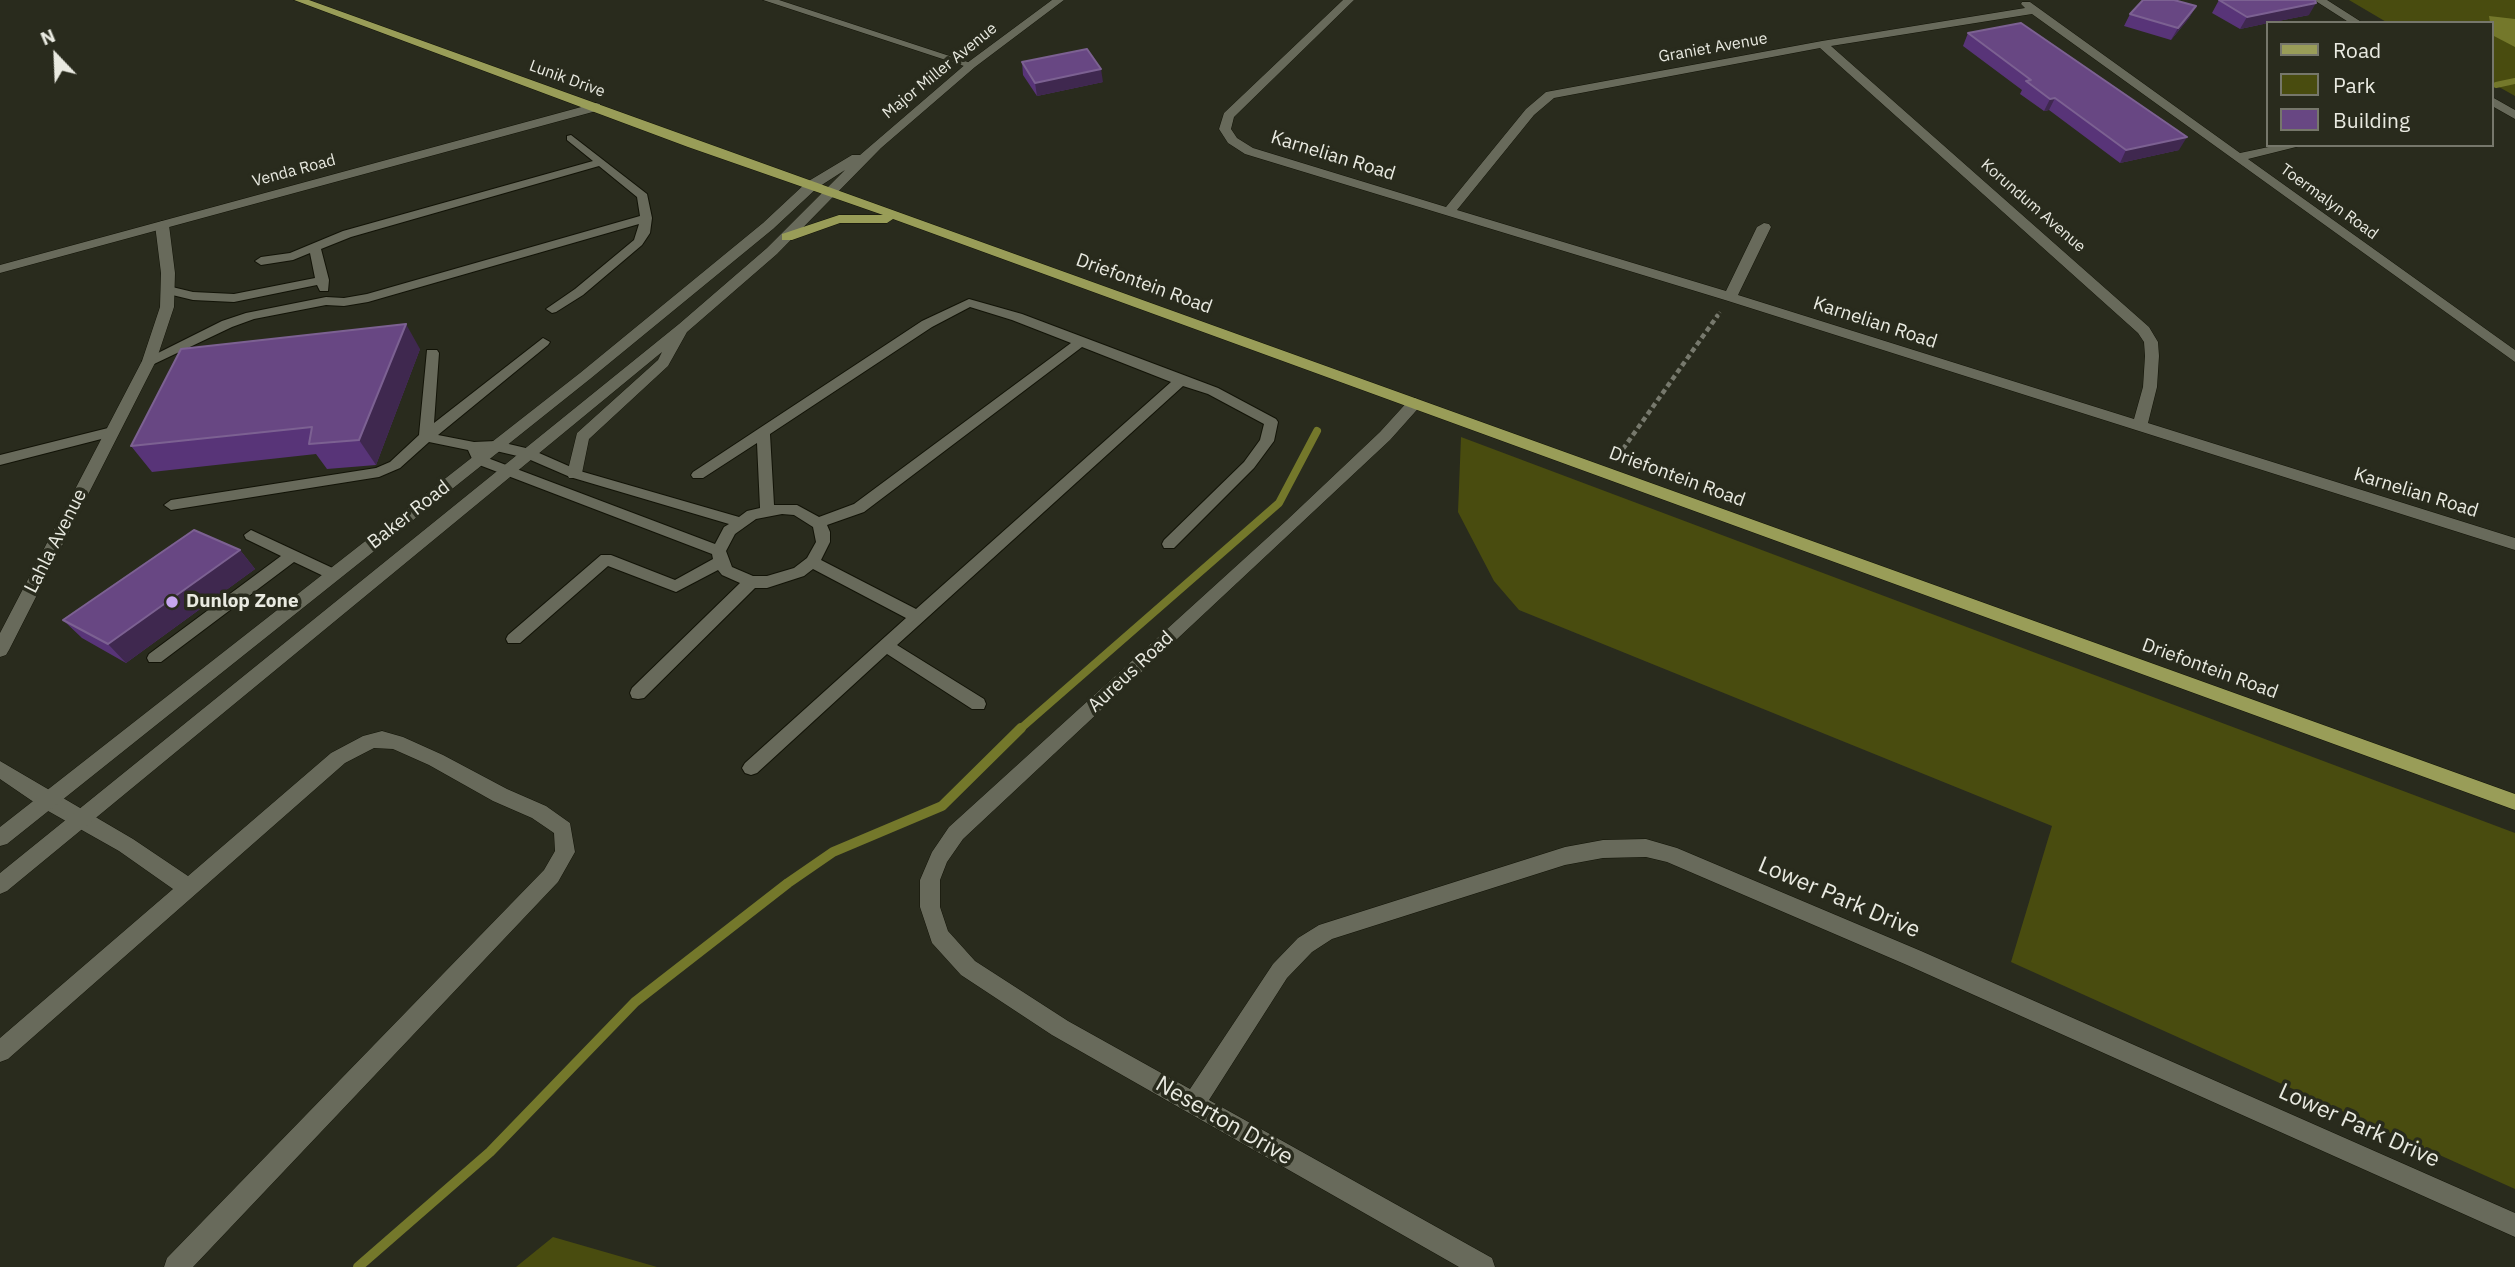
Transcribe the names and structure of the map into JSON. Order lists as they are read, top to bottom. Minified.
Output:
{"streets":{"main road":["Lunik Drive","Driefontein Road"],"street":["Graniet Avenue","Major Miller Avenue","Karnelian Road","Venda Road","Toermalyn Road","Korundum Avenue","Baker Road","Lahla Avenue","Aureus Road","Lower Park Drive","Neserton Drive"]},"crossings":[["Graniet Avenue","Karnelian Road"],["Graniet Avenue","Toermalyn Road"],["Graniet Avenue","Korundum Avenue"],["Major Miller Avenue","Lunik Drive"],["Major Miller Avenue","Driefontein Road"],["Major Miller Avenue","Baker Road"],["Lunik Drive","Venda Road"],["Lunik Drive","Driefontein Road"],["Lunik Drive","Baker Road"],["Karnelian Road","Korundum Avenue"],["Venda Road","Lahla Avenue"],["Driefontein Road","Baker Road"],["Driefontein Road","Aureus Road"],["Aureus Road","Neserton Drive"],["Lower Park Drive","Neserton Drive"]],"places":["Dunlop Zone"],"legend":["Road","Park","Building"],"north":"top left"}
